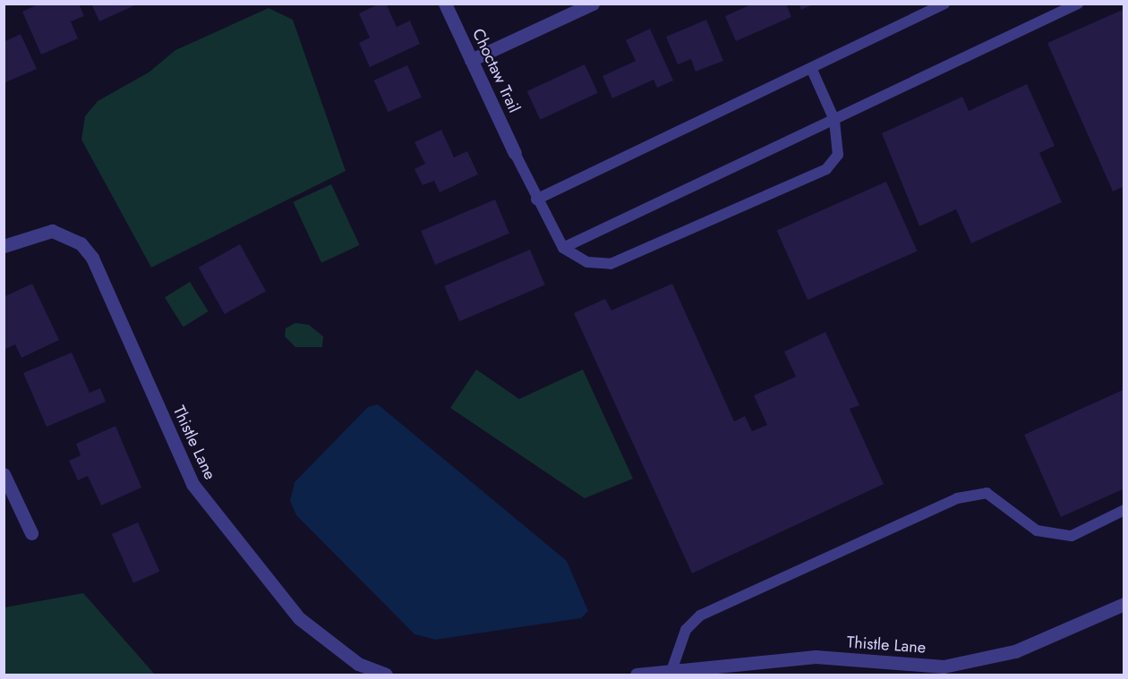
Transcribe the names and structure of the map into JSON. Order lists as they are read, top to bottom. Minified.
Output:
{"streets":{"street":["Choctaw Trail","Thistle Lane"]}}
